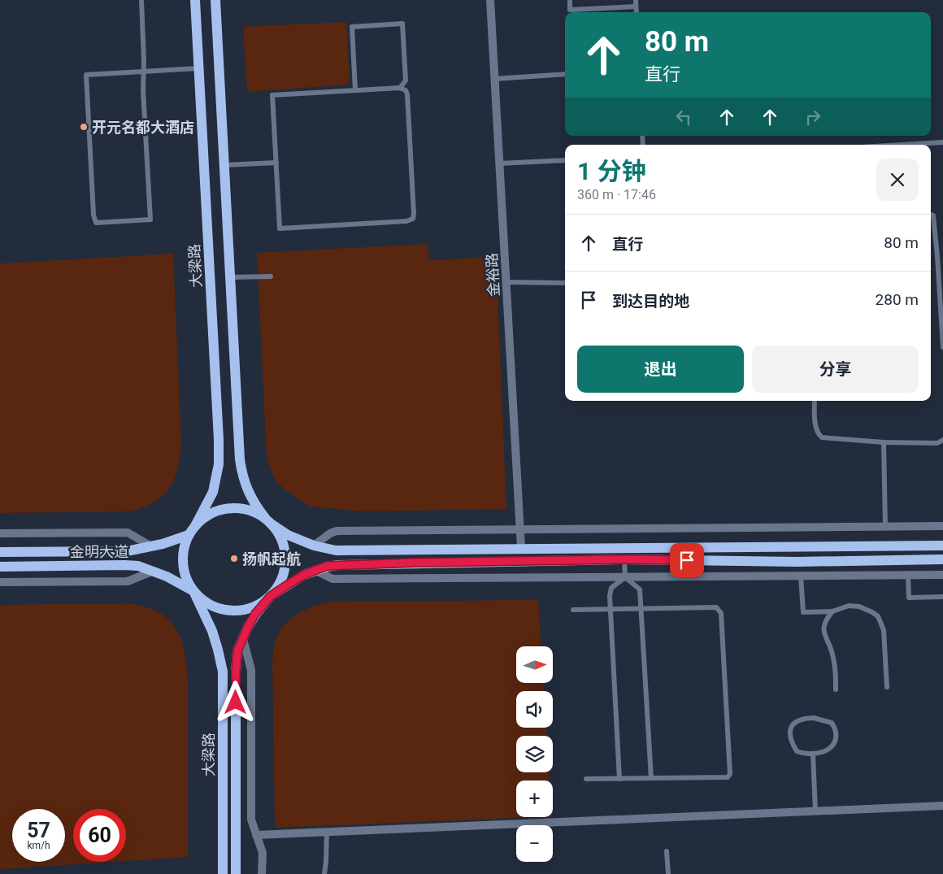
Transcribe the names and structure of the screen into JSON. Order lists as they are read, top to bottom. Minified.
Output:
{"streets":{"main road":["大梁路","金明大道"],"street":["金裕路"]},"crossings":[["大梁路","金明大道"]],"places":["开元名都大酒店","扬帆起航"],"north":"right","page":{"turn":["80 m","直行"],"heading":["1 分钟","360 m · 17:46"],"list":[{"name":"直行","value":"80 m"},{"name":"到达目的地","value":"280 m"}],"buttons":["退出","分享"],"map_buttons":["+","−"],"speed":"57 km/h","limit":"60"}}
